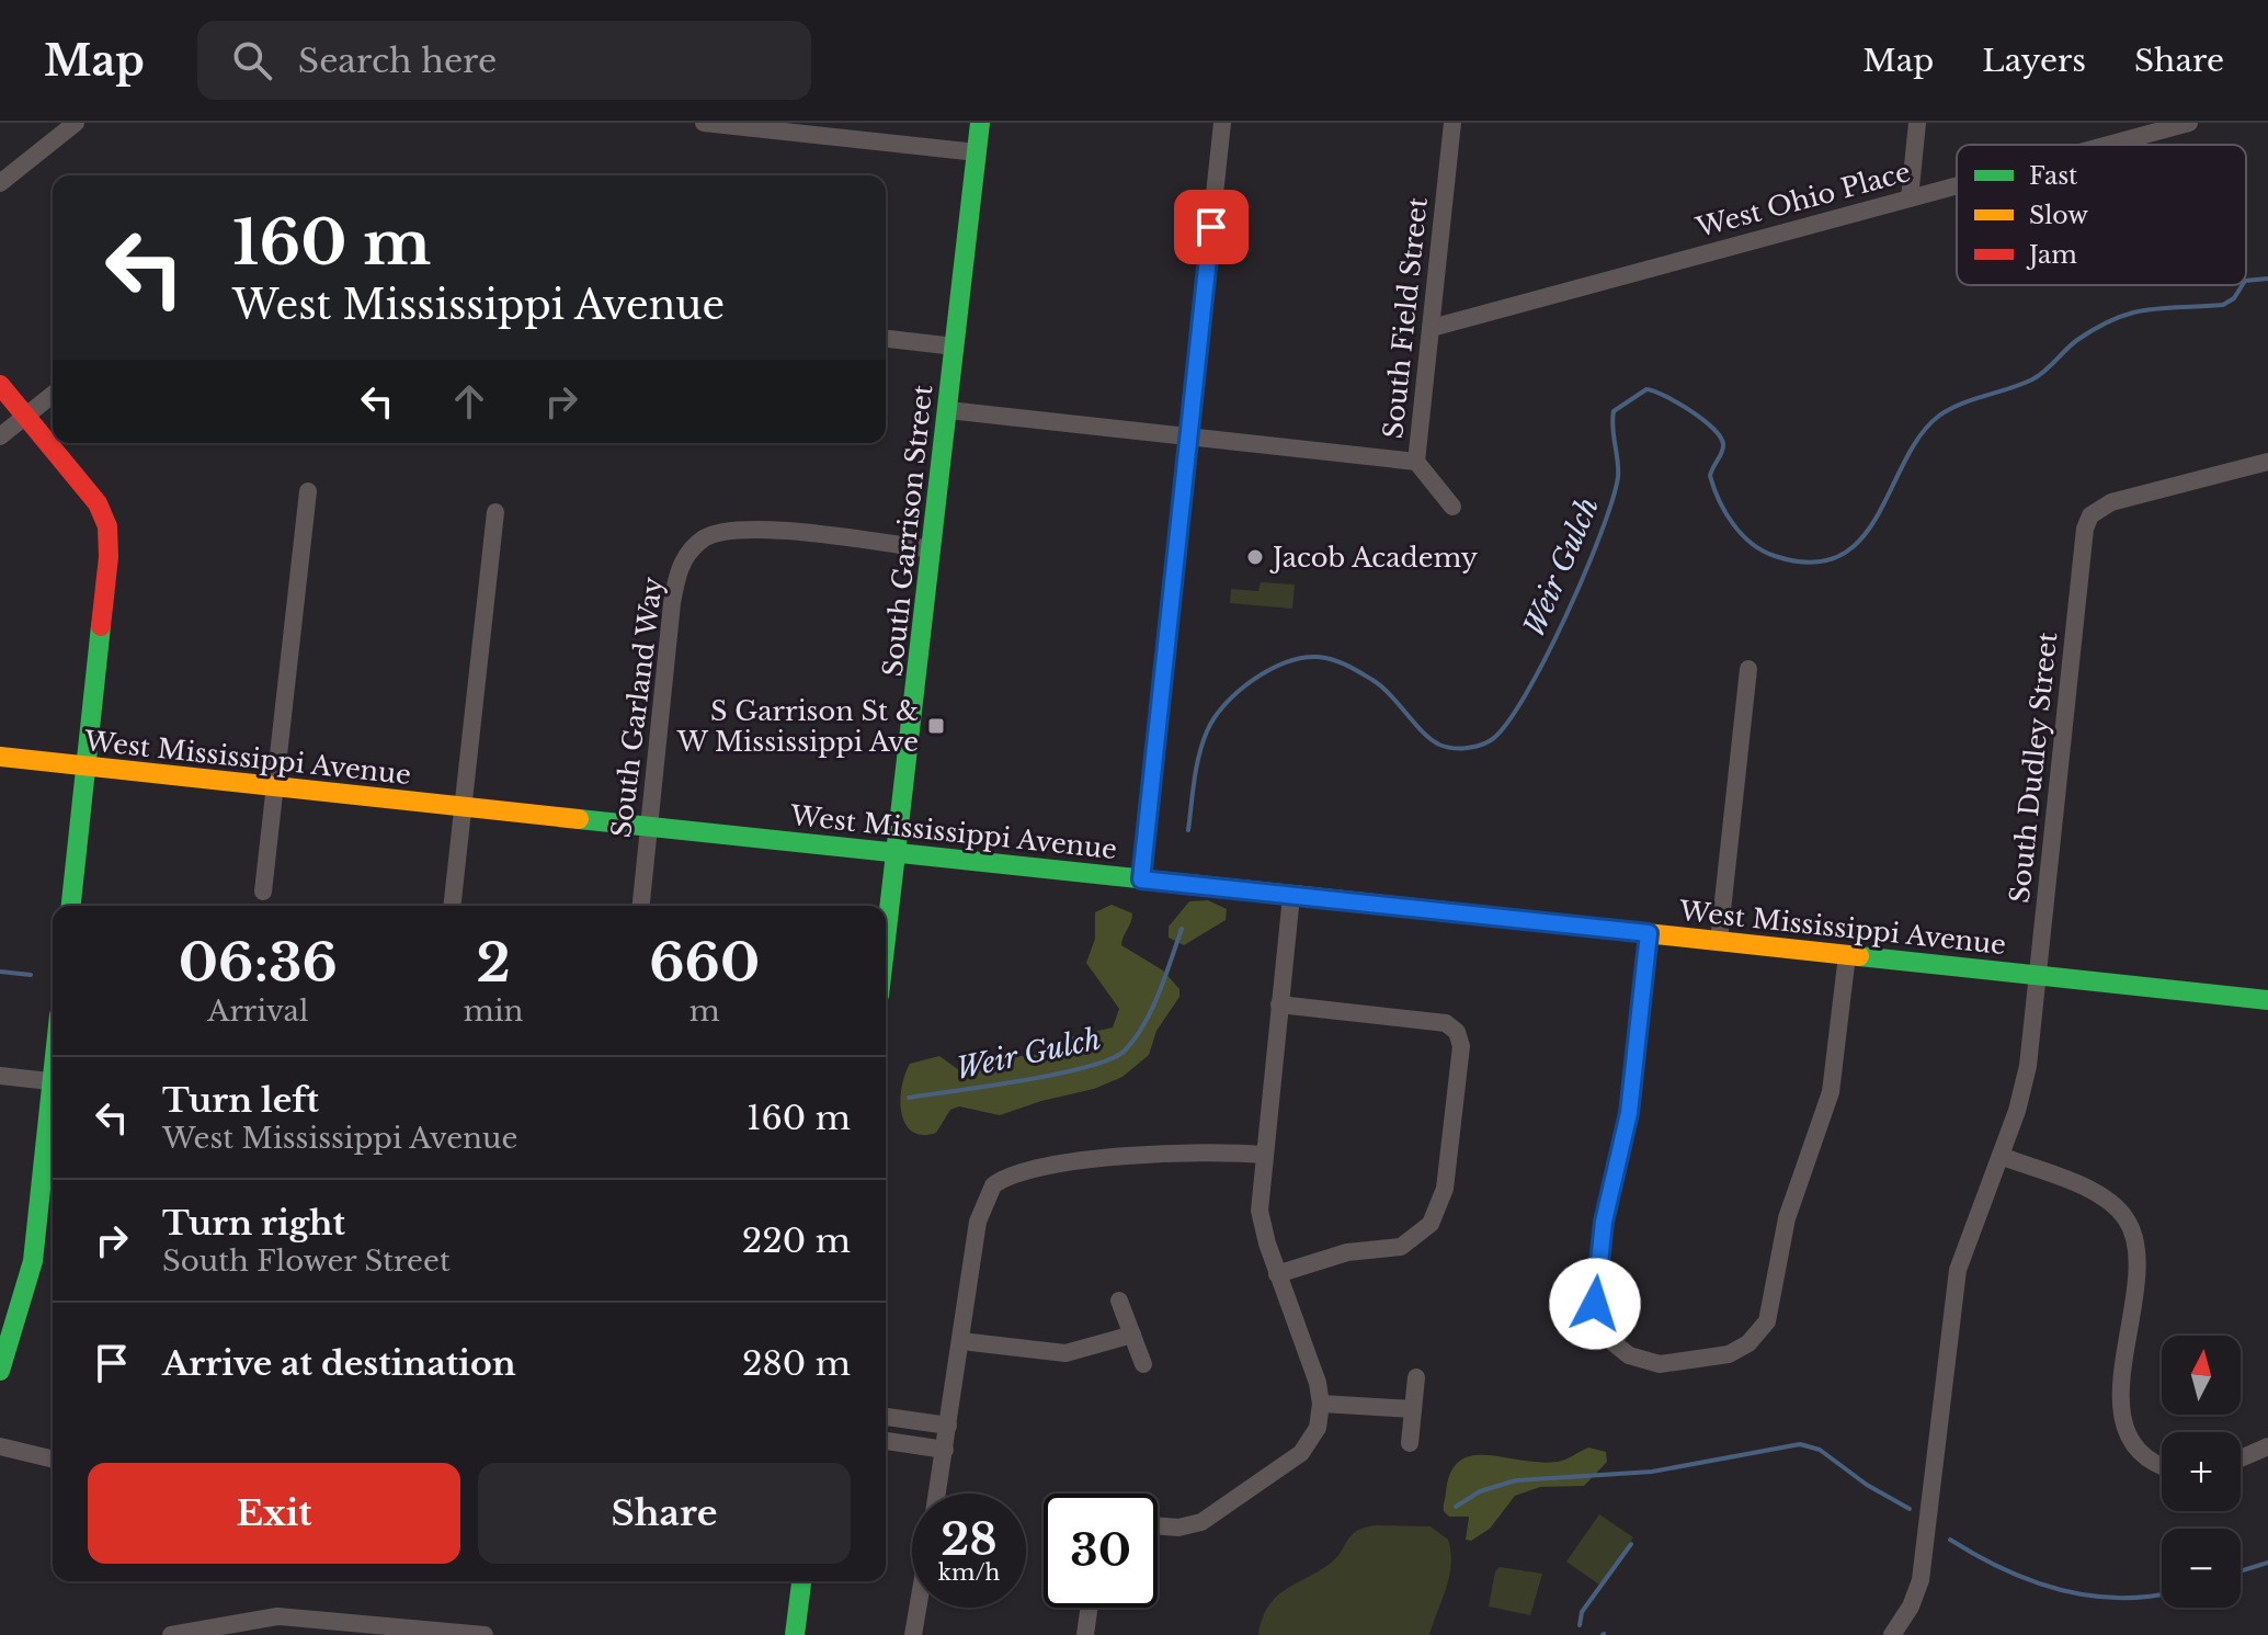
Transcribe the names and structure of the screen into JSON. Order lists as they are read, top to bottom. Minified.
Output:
{"streets":{"main road":["South Garrison Street","West Mississippi Avenue"],"street":["West Ohio Place","South Field Street","South Garland Way","South Dudley Street"]},"crossings":[["West Ohio Place","South Field Street"],["South Garrison Street","South Garland Way"],["South Garrison Street","West Mississippi Avenue"],["South Garland Way","West Mississippi Avenue"],["West Mississippi Avenue","South Dudley Street"]],"water":["Weir Gulch"],"places":{"other":["Jacob Academy"],"transit":["S Garrison St & W Mississippi Ave"]},"legend":["Fast","Slow","Jam"],"north":"top","page":{"header":"Map","search":"Search here","nav":["Map","Layers","Share"],"turn":["160 m","West Mississippi Avenue"],"eta":["06:36","Arrival","2","min","660","m"],"list":[{"name":"Turn left","note":"West Mississippi Avenue","value":"160 m"},{"name":"Turn right","note":"South Flower Street","value":"220 m"},{"name":"Arrive at destination","value":"280 m"}],"map_buttons":["+","−"],"buttons":["Exit","Share"],"speed":"28 km/h","limit":"30"}}
